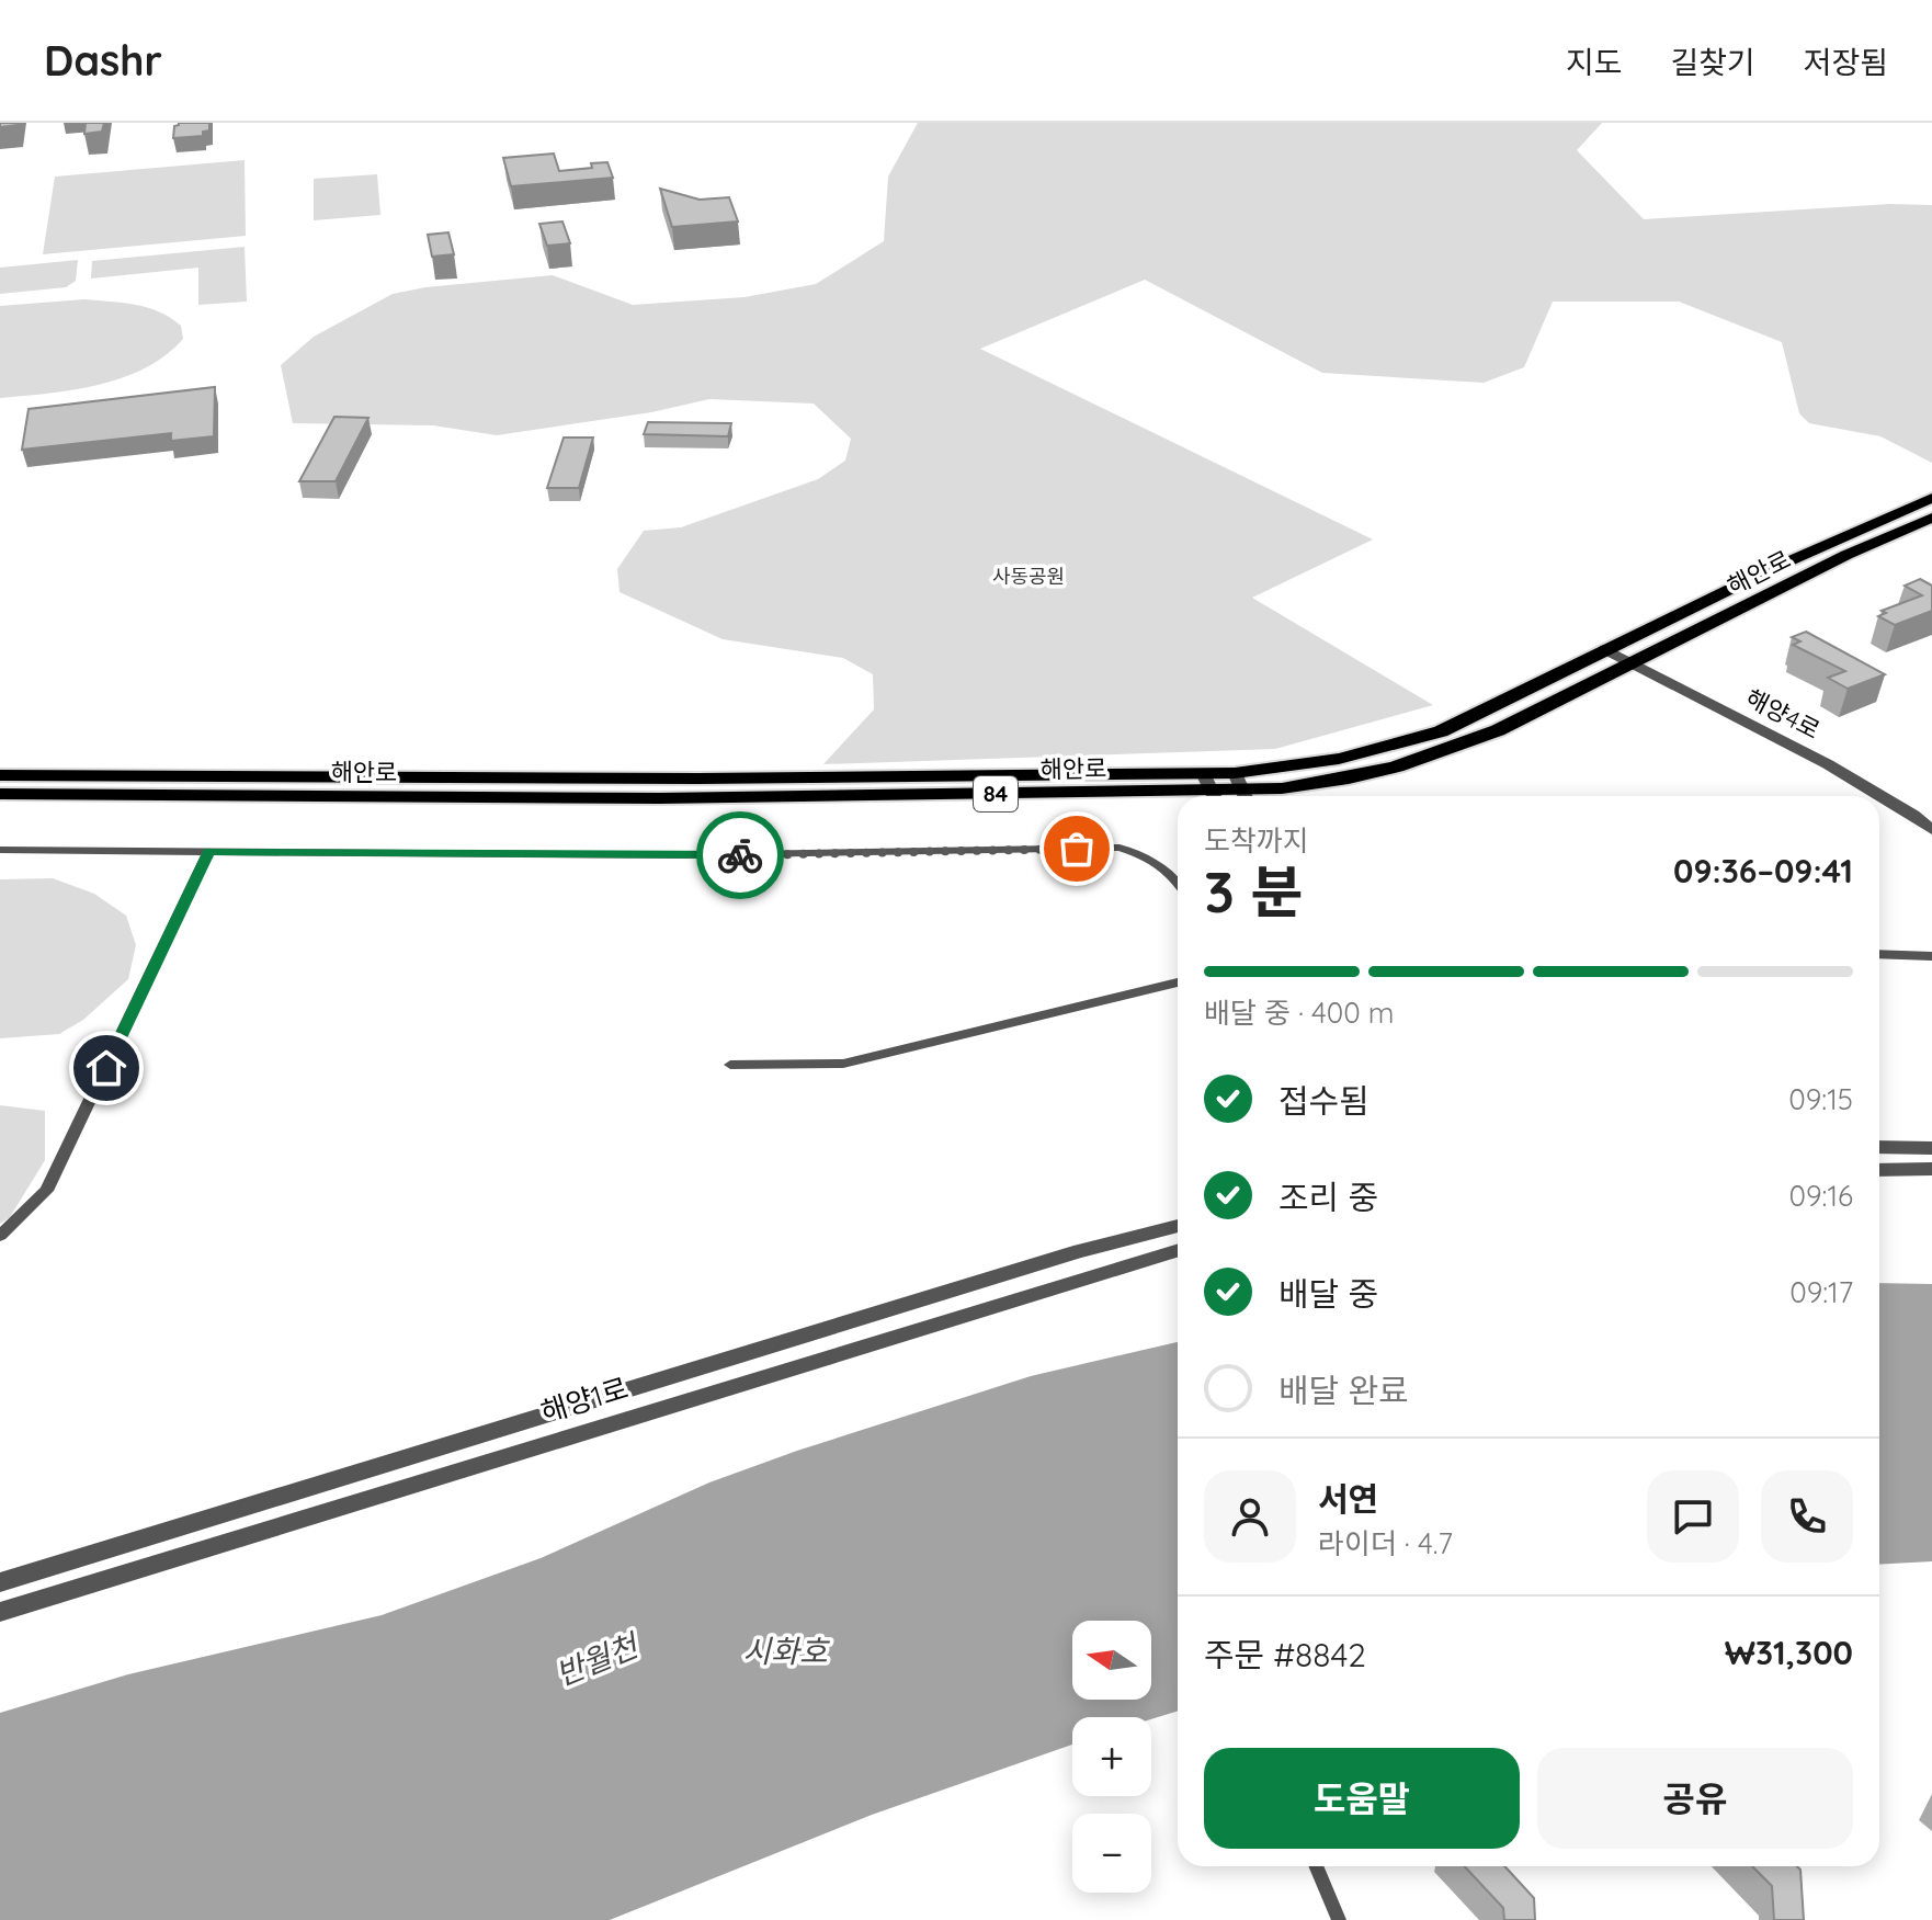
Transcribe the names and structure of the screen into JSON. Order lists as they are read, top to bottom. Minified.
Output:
{"streets":{"main road":["해안로","84"],"street":["해양4로","해양1로"]},"crossings":[["해안로","해양4로"]],"water":["시화호","반월천"],"parks":["사동공원"],"north":"left","page":{"header":"Dashr","nav":["지도","길찾기","저장됨"],"heading":["3 분","도착까지","09:36–09:41"],"panel":["서연","라이더 · 4.7","주문 #8842","₩31,300"],"bar":"배달 중 · 400 m","list":[["접수됨","09:15"],["조리 중","09:16"],["배달 중","09:17"],"배달 완료"],"map_buttons":["+","−"],"buttons":["도움말","공유"]}}
